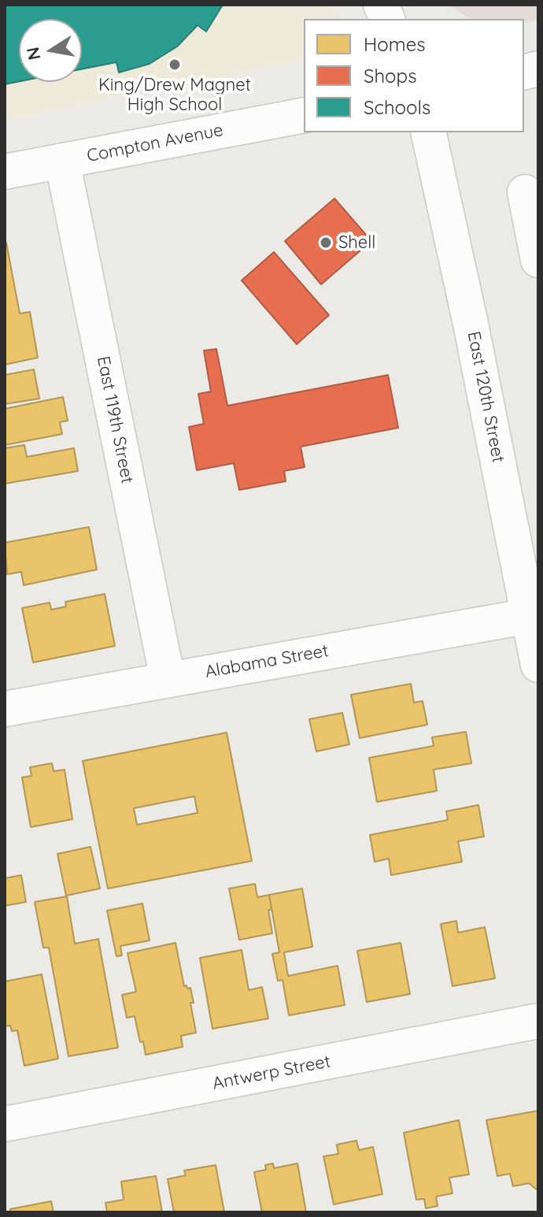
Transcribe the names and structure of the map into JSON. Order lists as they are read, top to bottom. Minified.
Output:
{"streets":{"street":["Compton Avenue","East 120th Street","East 119th Street","Alabama Street","Antwerp Street"]},"crossings":[["Compton Avenue","East 119th Street"],["East 120th Street","Alabama Street"],["East 119th Street","Alabama Street"]],"places":["King/Drew Magnet High School","Shell"],"legend":["Homes","Shops","Schools"],"north":"left"}
